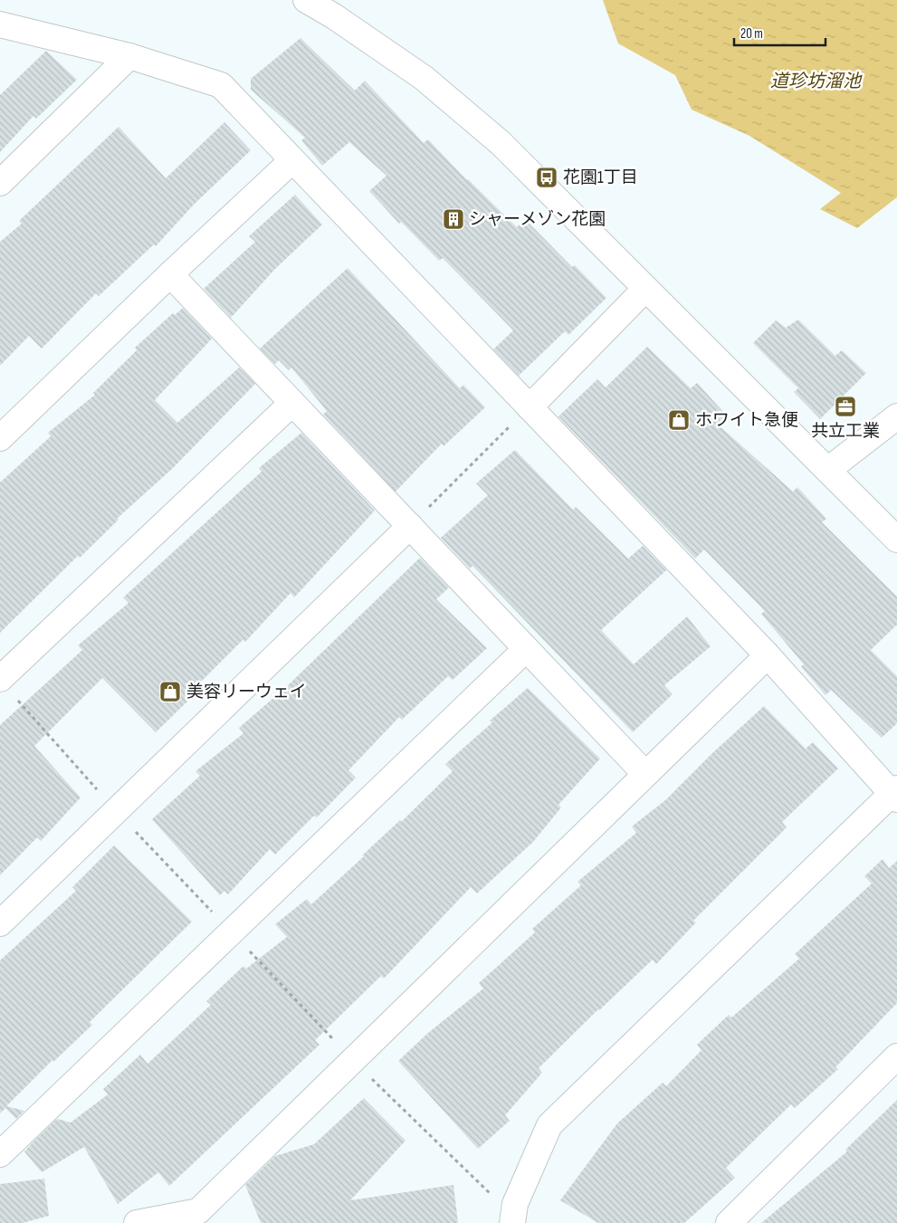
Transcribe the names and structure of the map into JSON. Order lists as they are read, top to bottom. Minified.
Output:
{"water":["道珍坊溜池"],"places":{"bus stop":["花園1丁目"],"building":["シャーメゾン花園"],"office":["共立工業"],"shop":["ホワイト急便","美容リーウェイ"]},"scale_bar":"20 m"}
